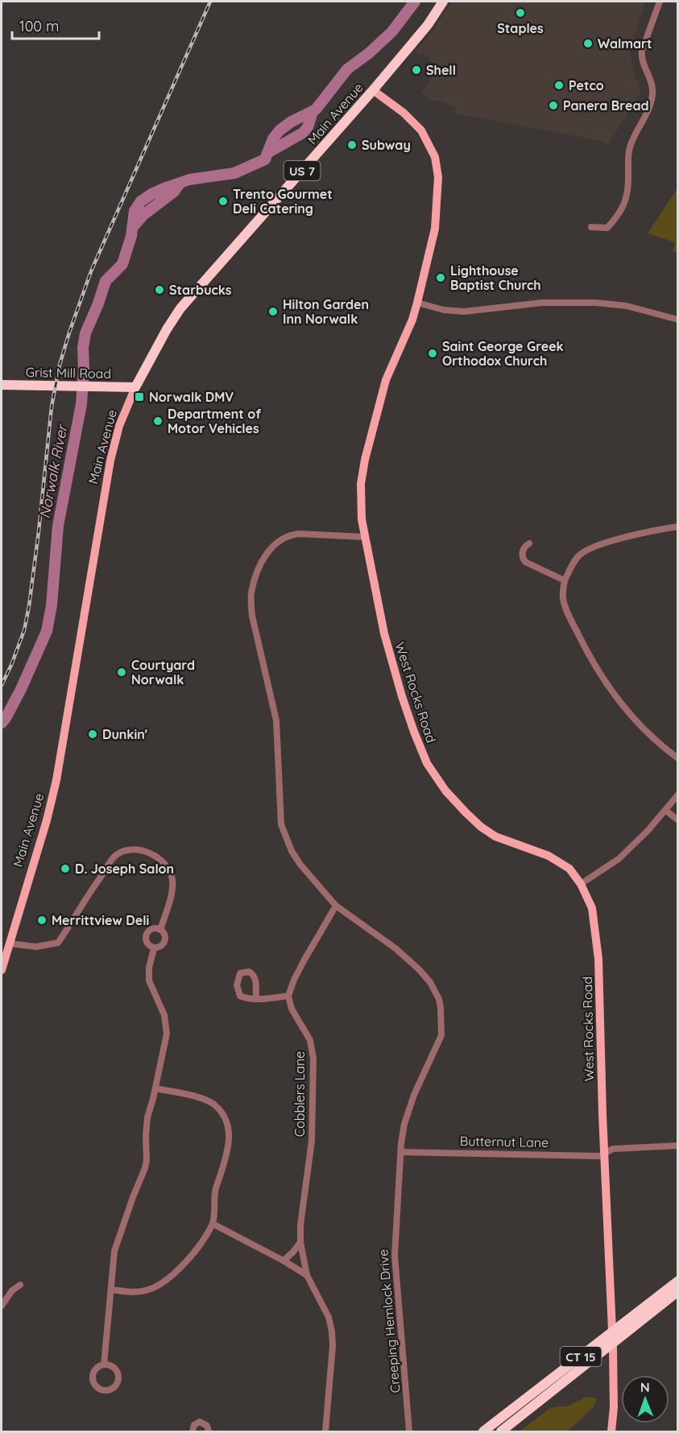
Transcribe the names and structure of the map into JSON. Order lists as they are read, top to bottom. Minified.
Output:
{"streets":{"highway":["Main Avenue","US 7","Grist Mill Road","CT 15"],"main road":["West Rocks Road"],"street":["Cobblers Lane","Butternut Lane","Creeping Hemlock Drive"]},"crossings":[["Main Avenue","Grist Mill Road"],["Main Avenue","West Rocks Road"],["West Rocks Road","Butternut Lane"],["West Rocks Road","Creeping Hemlock Drive"],["Butternut Lane","Creeping Hemlock Drive"]],"water":["Norwalk River"],"places":{"other":["Staples","Walmart","Shell","Petco","Panera Bread","Subway","Trento Gourmet Deli Catering","Lighthouse Baptist Church","Starbucks","Hilton Garden Inn Norwalk","Saint George Greek Orthodox Church","Department of Motor Vehicles","Courtyard Norwalk","Dunkin'","D. Joseph Salon","Merrittview Deli"],"transit":["Norwalk DMV"]},"scale_bar":"100 m","north":"top"}
